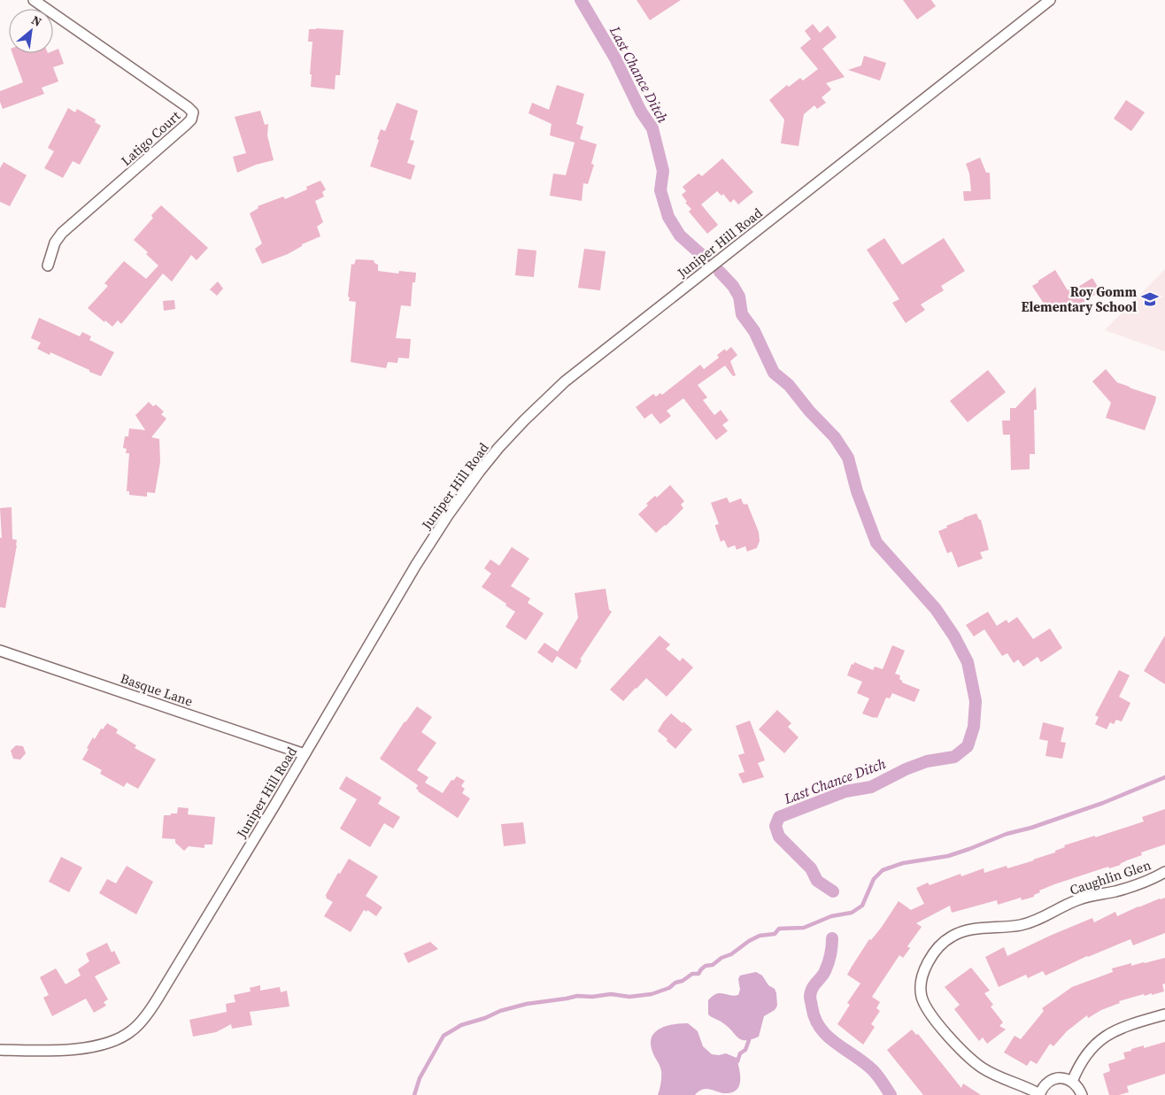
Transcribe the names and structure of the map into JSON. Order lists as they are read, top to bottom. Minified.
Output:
{"streets":{"street":["Latigo Court","Juniper Hill Road","Basque Lane","Caughlin Glen"]},"crossings":[["Juniper Hill Road","Basque Lane"]],"water":["Last Chance Ditch"],"places":{"school or university":["Roy Gomm Elementary School"]},"north":"top right"}
